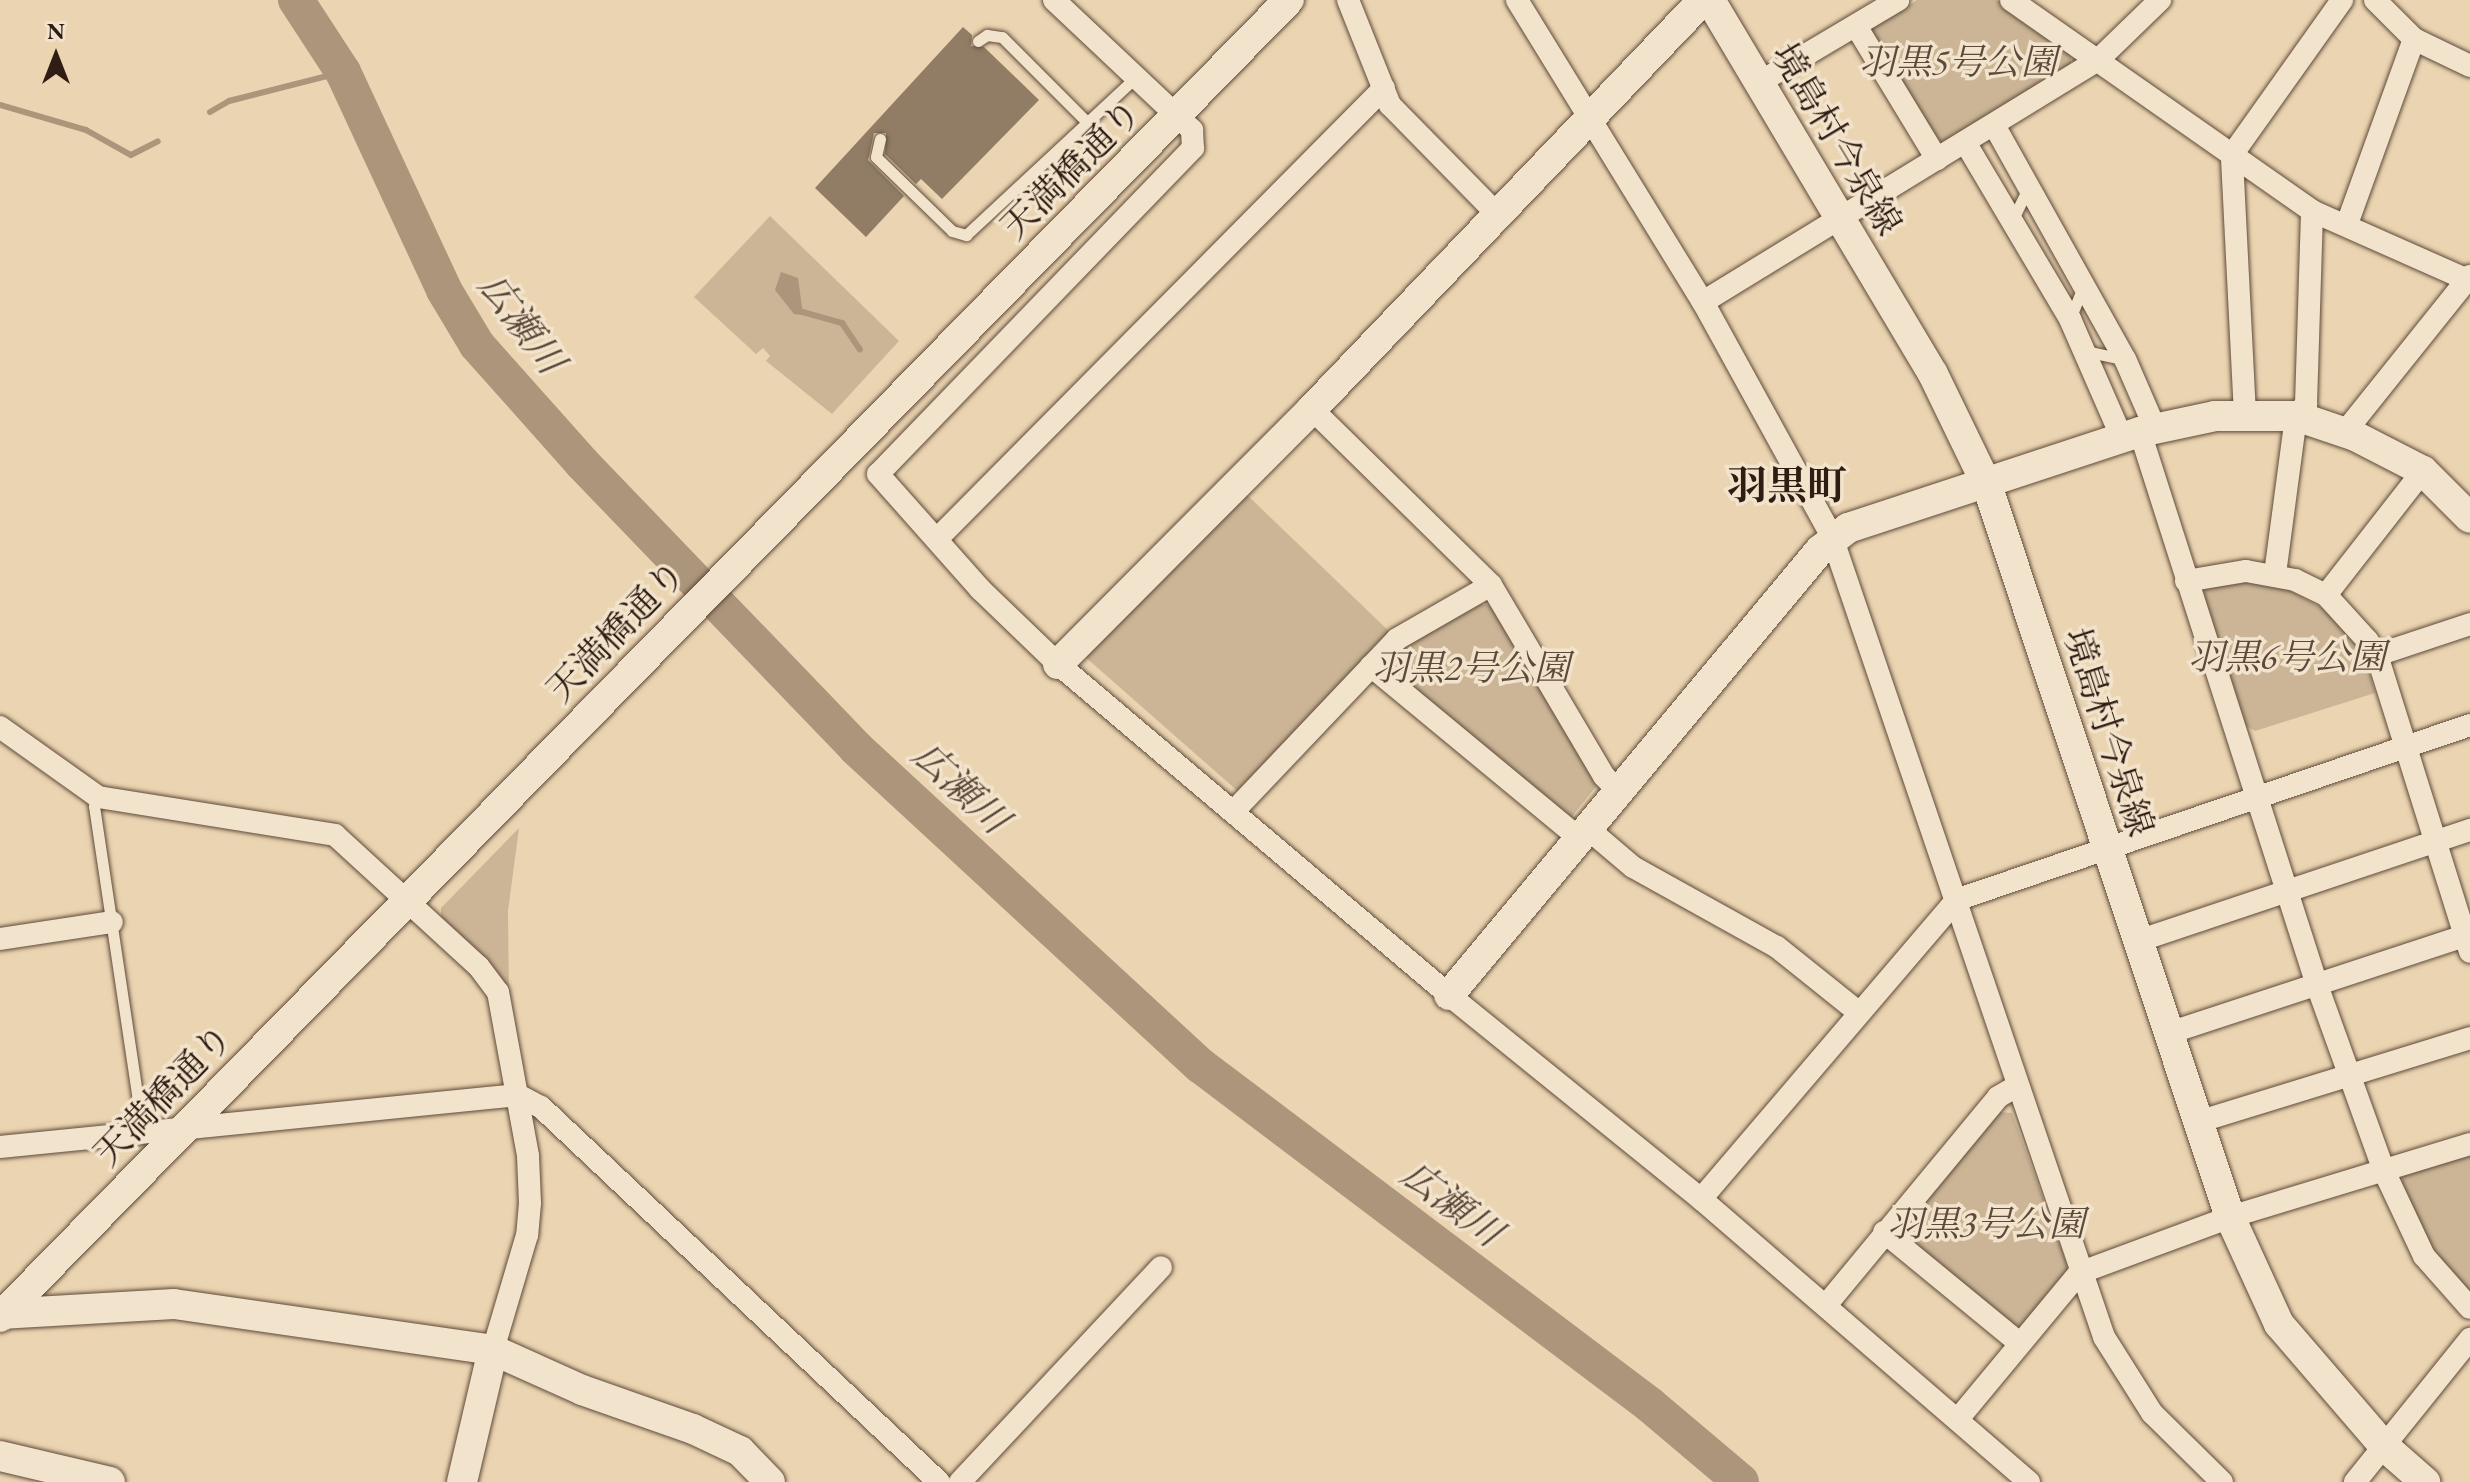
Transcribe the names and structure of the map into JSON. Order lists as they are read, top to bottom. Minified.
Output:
{"streets":{"street":["境島村今泉線","天満橋通り"]},"districts":["羽黒町"],"water":["広瀬川"],"parks":["羽黒5号公園","羽黒6号公園","羽黒2号公園","羽黒3号公園"],"north":"top"}
